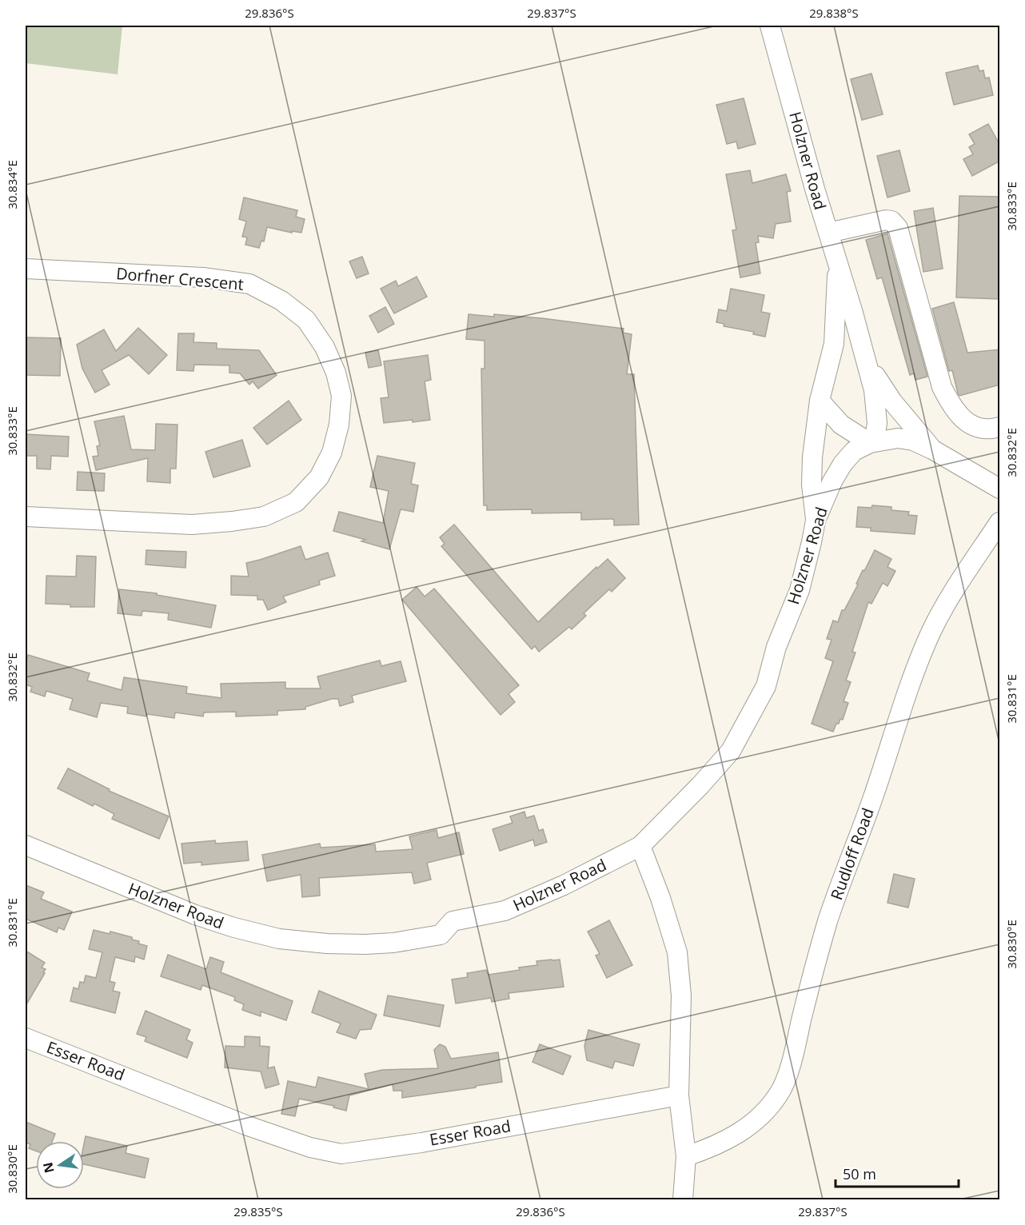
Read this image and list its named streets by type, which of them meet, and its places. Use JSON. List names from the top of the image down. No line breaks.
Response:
{"streets":{"street":["Holzner Road","Dorfner Crescent","Rudloff Road","Esser Road"]},"scale_bar":"50 m","north":"left","coordinates":["29.836°S","29.837°S","29.838°S","30.834°E","30.833°E","30.832°E","30.831°E","30.830°E","29.835°S"]}
